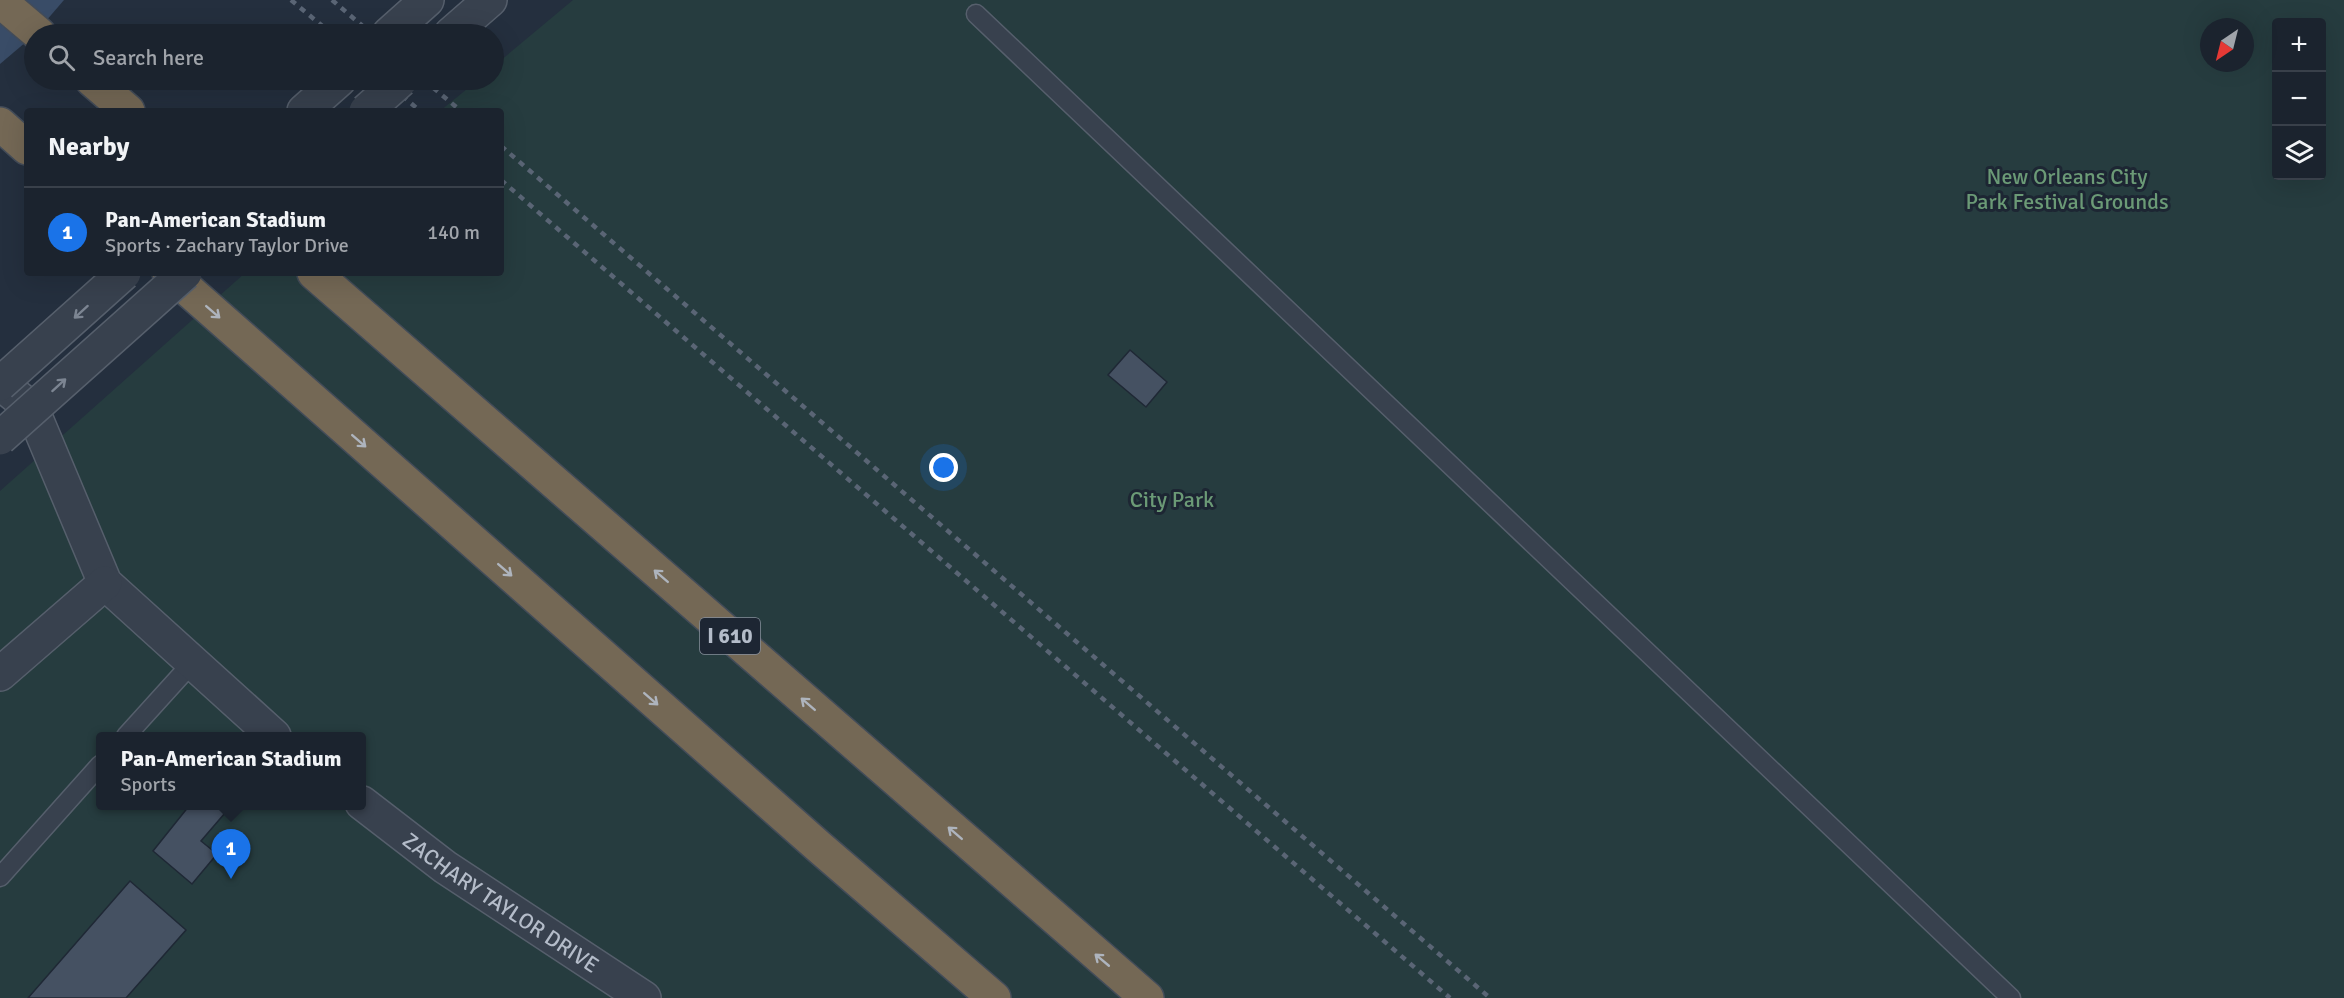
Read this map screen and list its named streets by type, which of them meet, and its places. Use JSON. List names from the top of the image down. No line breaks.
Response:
{"streets":{"highway":["I 610"],"street":["ZACHARY TAYLOR DRIVE"]},"parks":["New Orleans City Park Festival Grounds","City Park"],"north":"bottom left","page":{"map_buttons":["+","−"],"search":"Search here","heading":"Nearby","list":[{"mark":"1","name":"Pan-American Stadium","note":"Sports · Zachary Taylor Drive","value":"140 m"}],"popup":["Pan-American Stadium","Sports"],"pins":"1"}}
